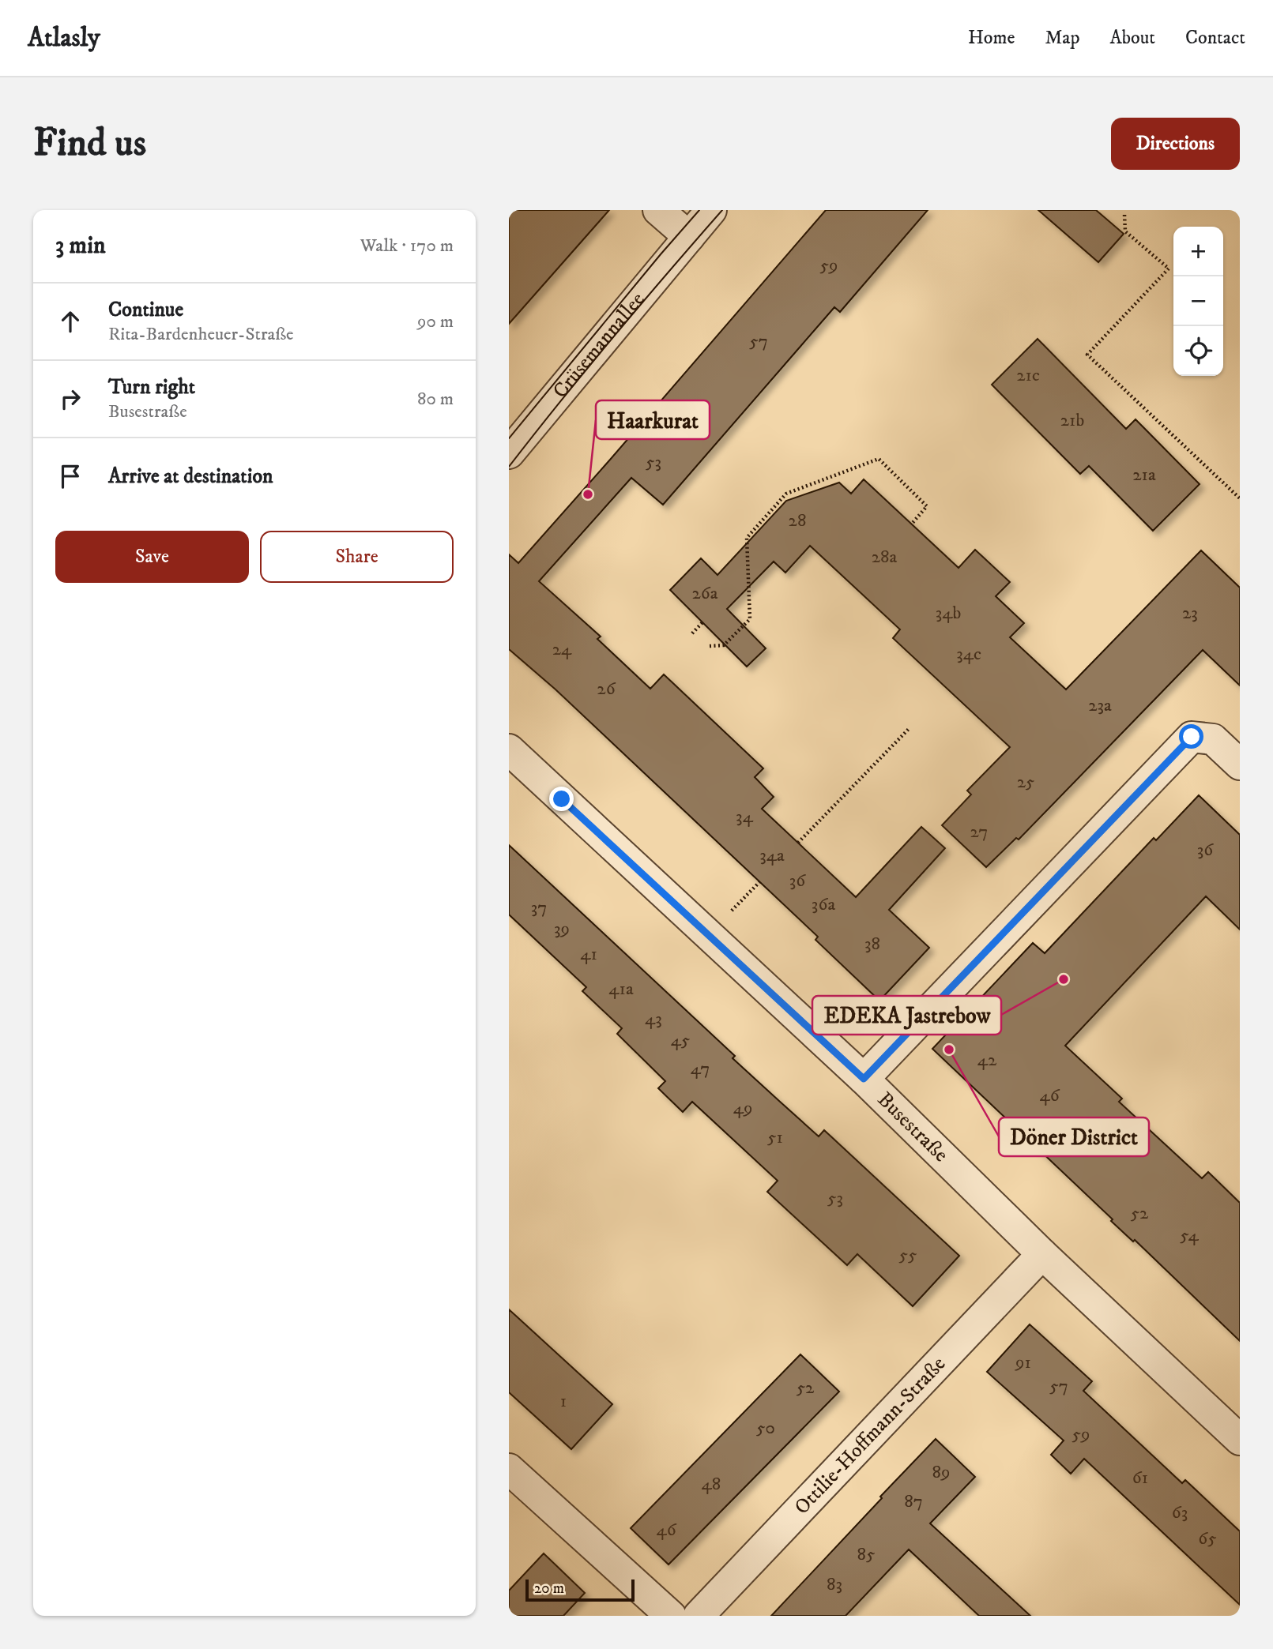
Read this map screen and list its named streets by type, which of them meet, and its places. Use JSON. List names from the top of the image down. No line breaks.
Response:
{"streets":{"street":["Crüsemannallee","Busestraße","Ottilie-Hoffmann-Straße"]},"crossings":[["Busestraße","Ottilie-Hoffmann-Straße"]],"places":["Haarkurat","EDEKA Jastrebow","Döner District"],"house_numbers":["59","57","21c","21b","53","21a","28","28a","26a","34b","23","24","34c","26","23a","25","34","27","36","34a","36","36a","37","39","38","41","41a","43","45","42","47","46","49","51","53","52","54","55","91","57","52","1","50","59","89","61","48","87","63","46","65","85","83"],"scale_bar":"20 m","page":{"header":"Atlasly","nav":["Home","Map","About","Contact"],"buttons":["Directions",["Save","Share"]],"title":"Find us","heading":["3 min","Walk · 170 m"],"map_buttons":["+","−"],"list":[["Continue","Rita-Bardenheuer-Straße","90 m"],["Turn right","Busestraße","80 m"],"Arrive at destination"],"scale":"20 m"}}
